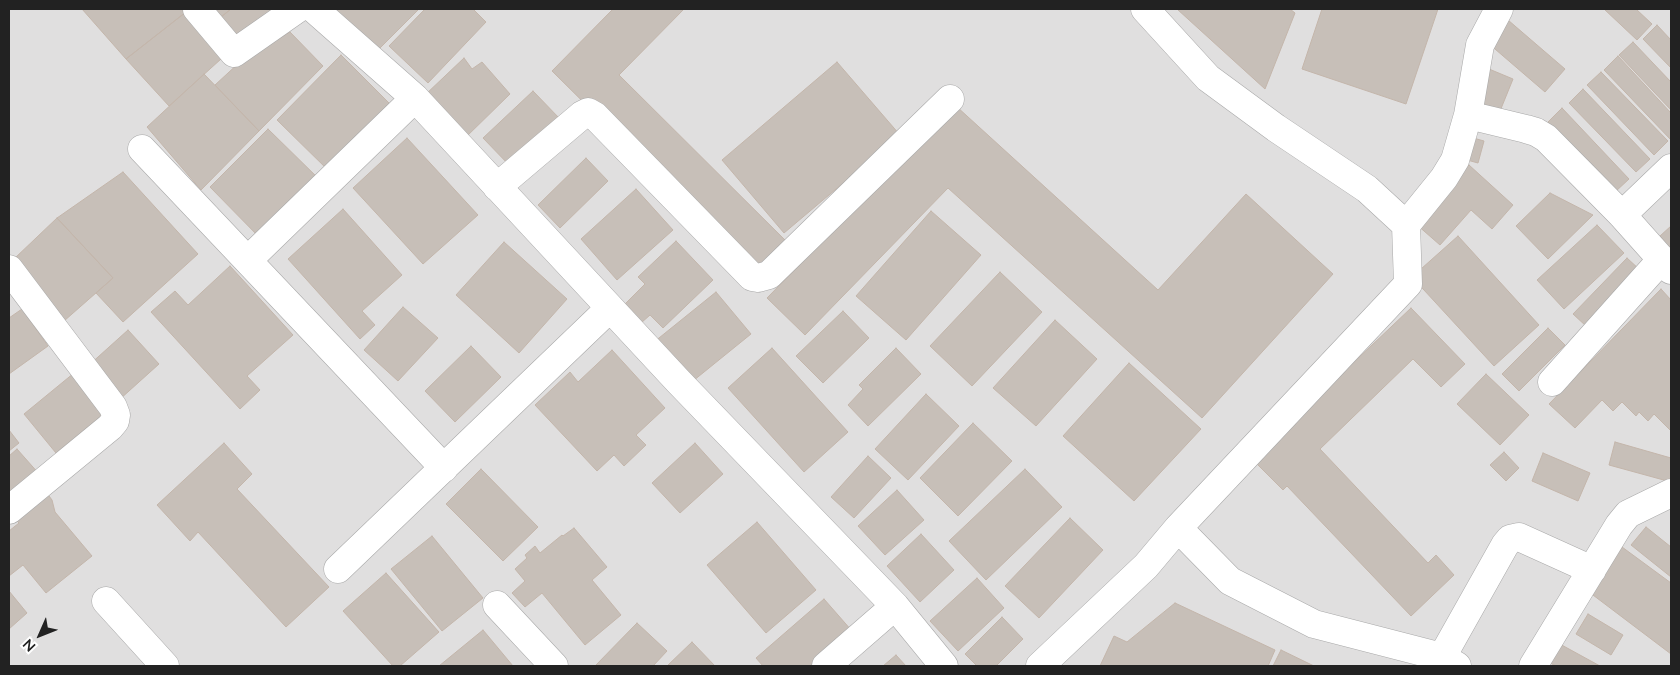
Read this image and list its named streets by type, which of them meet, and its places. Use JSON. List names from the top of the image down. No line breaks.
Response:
{"north":"bottom left"}
